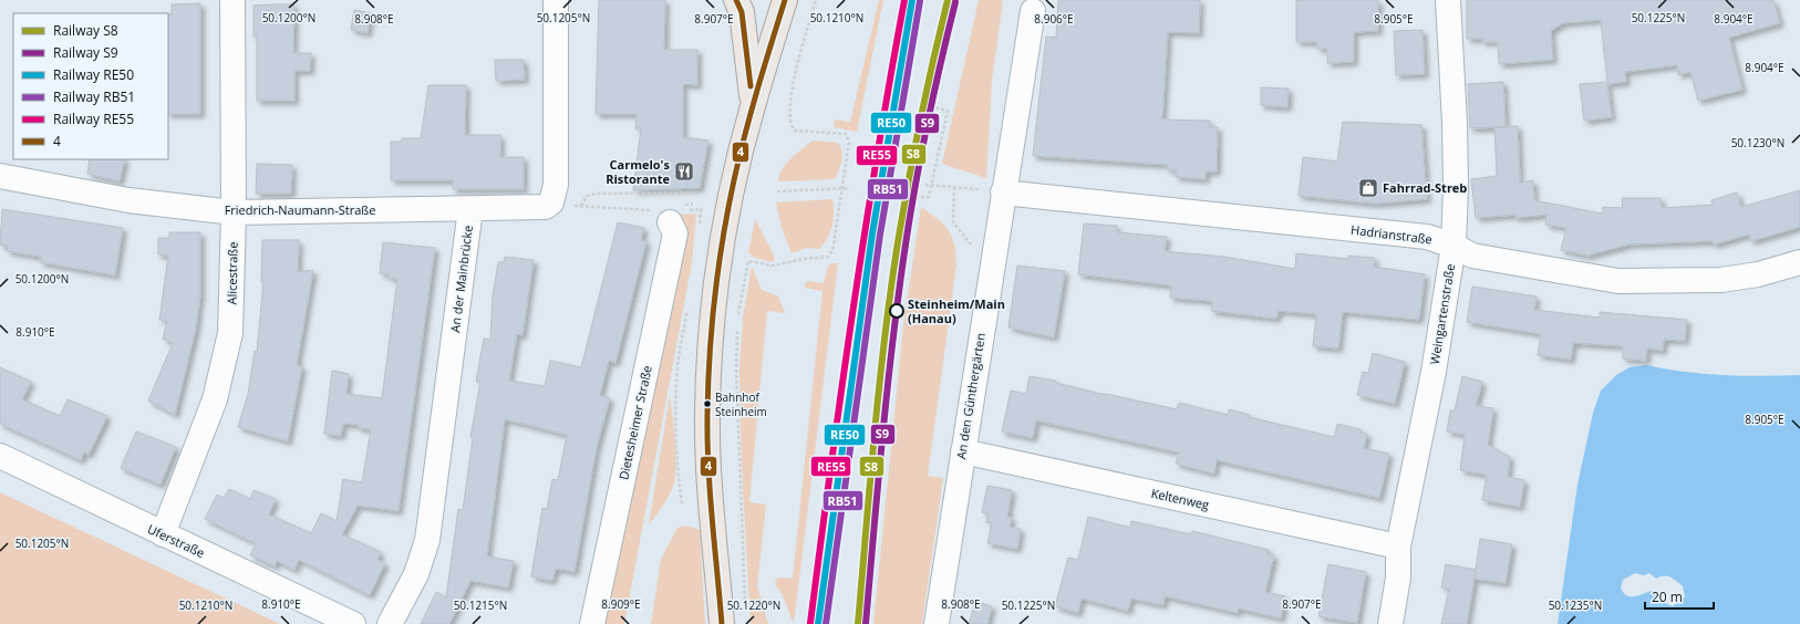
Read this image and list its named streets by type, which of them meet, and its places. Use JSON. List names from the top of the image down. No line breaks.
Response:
{"streets":{"street":["Friedrich-Naumann-Straße","Hadrianstraße","Alicestraße","An der Mainbrücke","Weingartenstraße","An den Günthergärten","Dietesheimer Straße","Keltenweg","Uferstraße"]},"crossings":[["Friedrich-Naumann-Straße","Alicestraße"],["Friedrich-Naumann-Straße","An der Mainbrücke"],["Hadrianstraße","Weingartenstraße"],["Hadrianstraße","An den Günthergärten"],["Alicestraße","Uferstraße"],["Weingartenstraße","Keltenweg"],["An den Günthergärten","Keltenweg"]],"places":{"restaurant":["Carmelo's Ristorante"],"shop":["Fahrrad-Streb"],"other":["Steinheim/Main (Hanau)","Bahnhof Steinheim"]},"lines":["rail line S8","rail line RE50","rail line RE55","transit line 4","rail line RB51","rail line S9"],"legend":["Railway S8","Railway S9","Railway RE50","Railway RB51","Railway RE55","4"],"scale_bar":"20 m","coordinates":["50.1200°N","50.1205°N","50.1210°N","50.1225°N","8.904°E","8.908°E","8.907°E","8.906°E","8.905°E","50.1230°N","8.910°E","8.909°E","50.1215°N","50.1220°N","50.1235°N"]}
